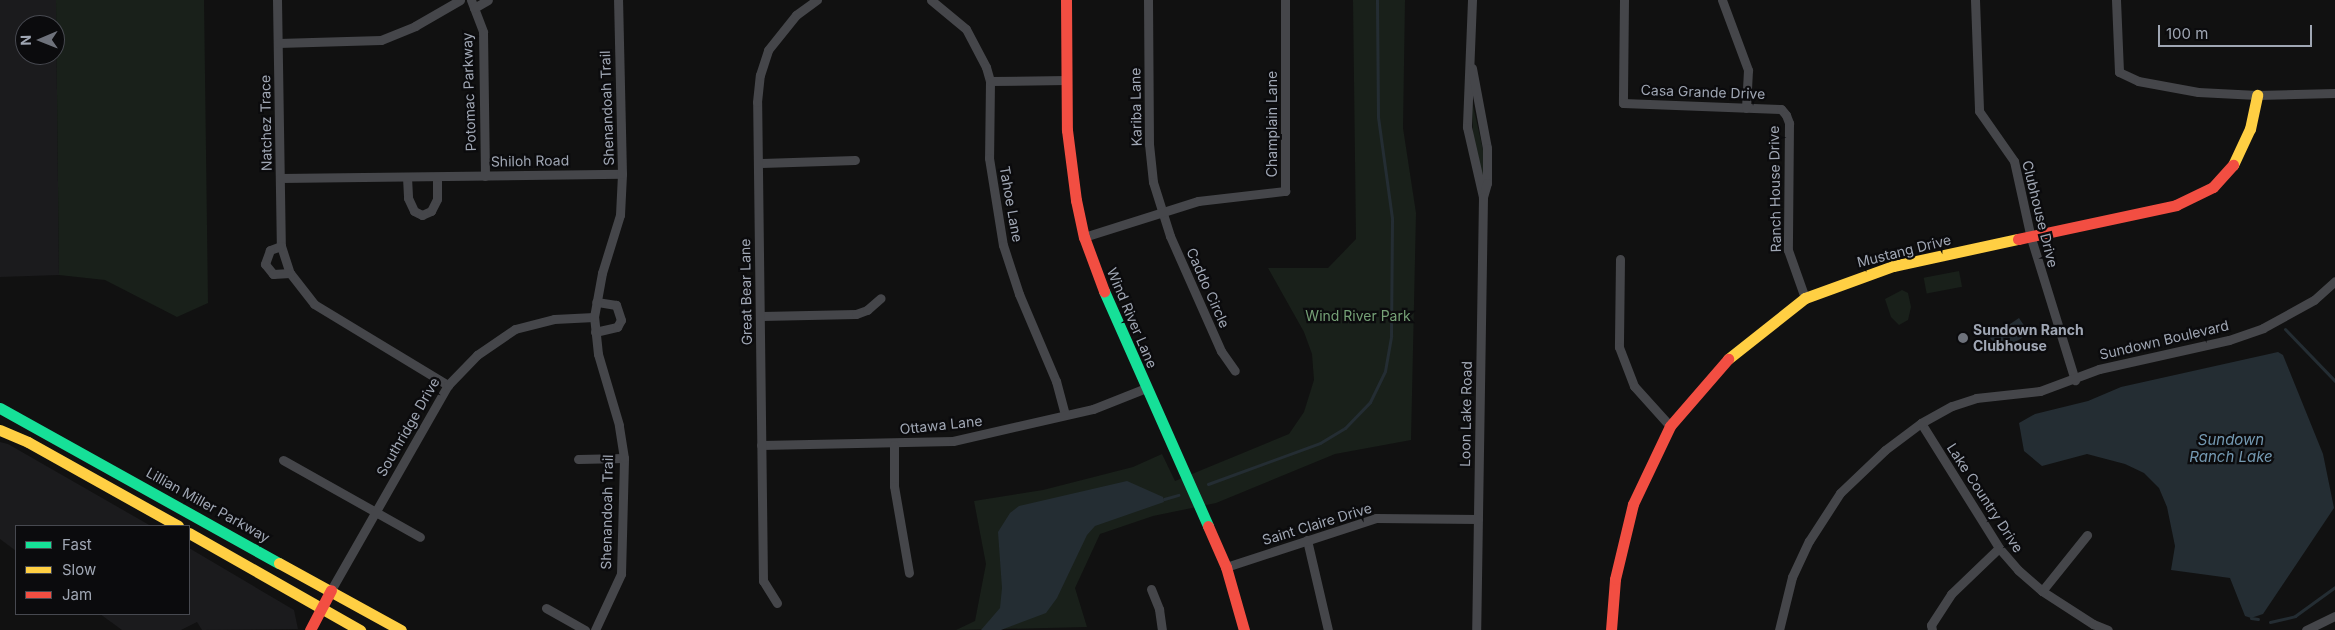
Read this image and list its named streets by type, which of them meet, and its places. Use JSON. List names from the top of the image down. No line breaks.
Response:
{"streets":{"street":["Potomac Parkway","Casa Grande Drive","Kariba Lane","Shenandoah Trail","Natchez Trace","Champlain Lane","Shiloh Road","Ranch House Drive","Tahoe Lane","Clubhouse Drive","Mustang Drive","Caddo Circle","Great Bear Lane","Wind River Lane","Sundown Boulevard","Loon Lake Road","Ottawa Lane","Southridge Drive","Lake Country Drive","Lillian Miller Parkway","Saint Claire Drive"]},"crossings":[["Potomac Parkway","Shiloh Road"],["Casa Grande Drive","Ranch House Drive"],["Kariba Lane","Champlain Lane"],["Kariba Lane","Caddo Circle"],["Shenandoah Trail","Shiloh Road"],["Shenandoah Trail","Southridge Drive"],["Natchez Trace","Shiloh Road"],["Natchez Trace","Southridge Drive"],["Champlain Lane","Caddo Circle"],["Champlain Lane","Wind River Lane"],["Ranch House Drive","Mustang Drive"],["Tahoe Lane","Ottawa Lane"],["Clubhouse Drive","Mustang Drive"],["Clubhouse Drive","Sundown Boulevard"],["Great Bear Lane","Ottawa Lane"],["Wind River Lane","Ottawa Lane"],["Wind River Lane","Saint Claire Drive"],["Sundown Boulevard","Lake Country Drive"],["Loon Lake Road","Saint Claire Drive"],["Southridge Drive","Lillian Miller Parkway"]],"water":["Sundown Ranch Lake"],"parks":["Wind River Park"],"places":["Sundown Ranch Clubhouse"],"legend":["Fast","Slow","Jam"],"scale_bar":"100 m","north":"left"}
